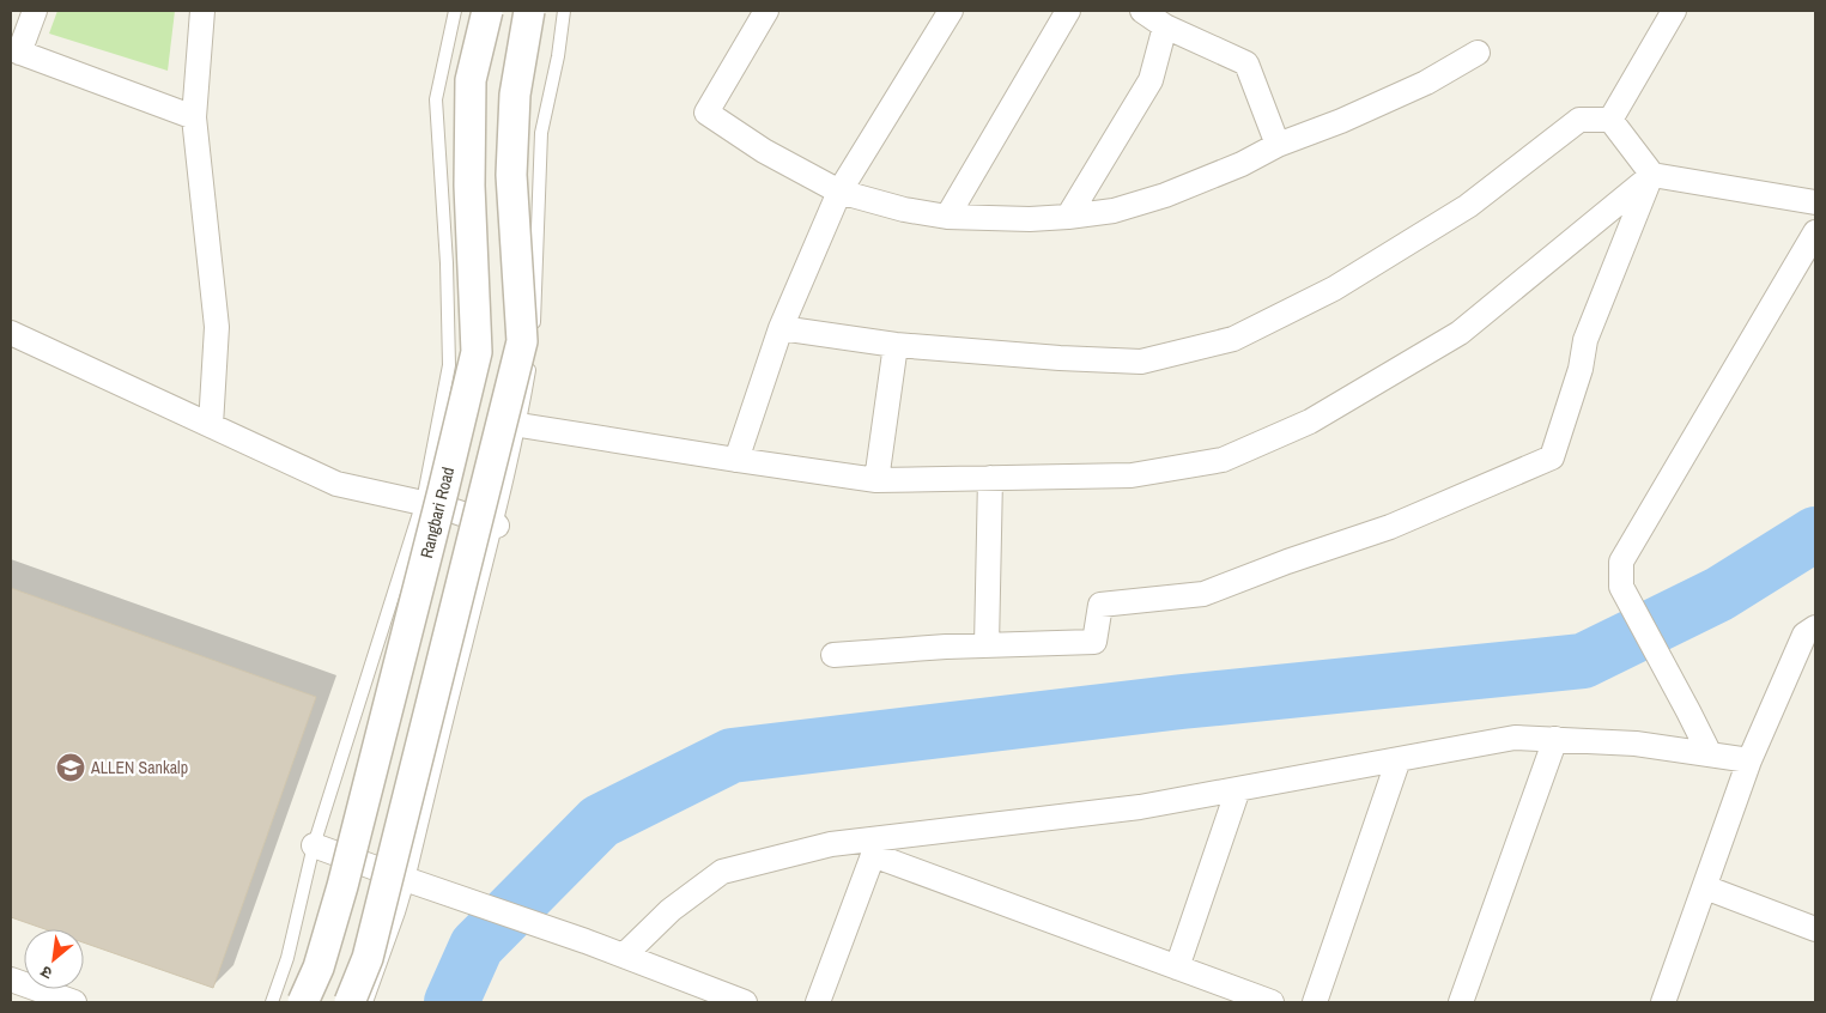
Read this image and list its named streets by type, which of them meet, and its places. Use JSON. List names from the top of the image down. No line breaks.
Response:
{"streets":{"street":["Rangbari Road"]},"places":{"school or university":["ALLEN Sankalp"]},"north":"bottom left"}
